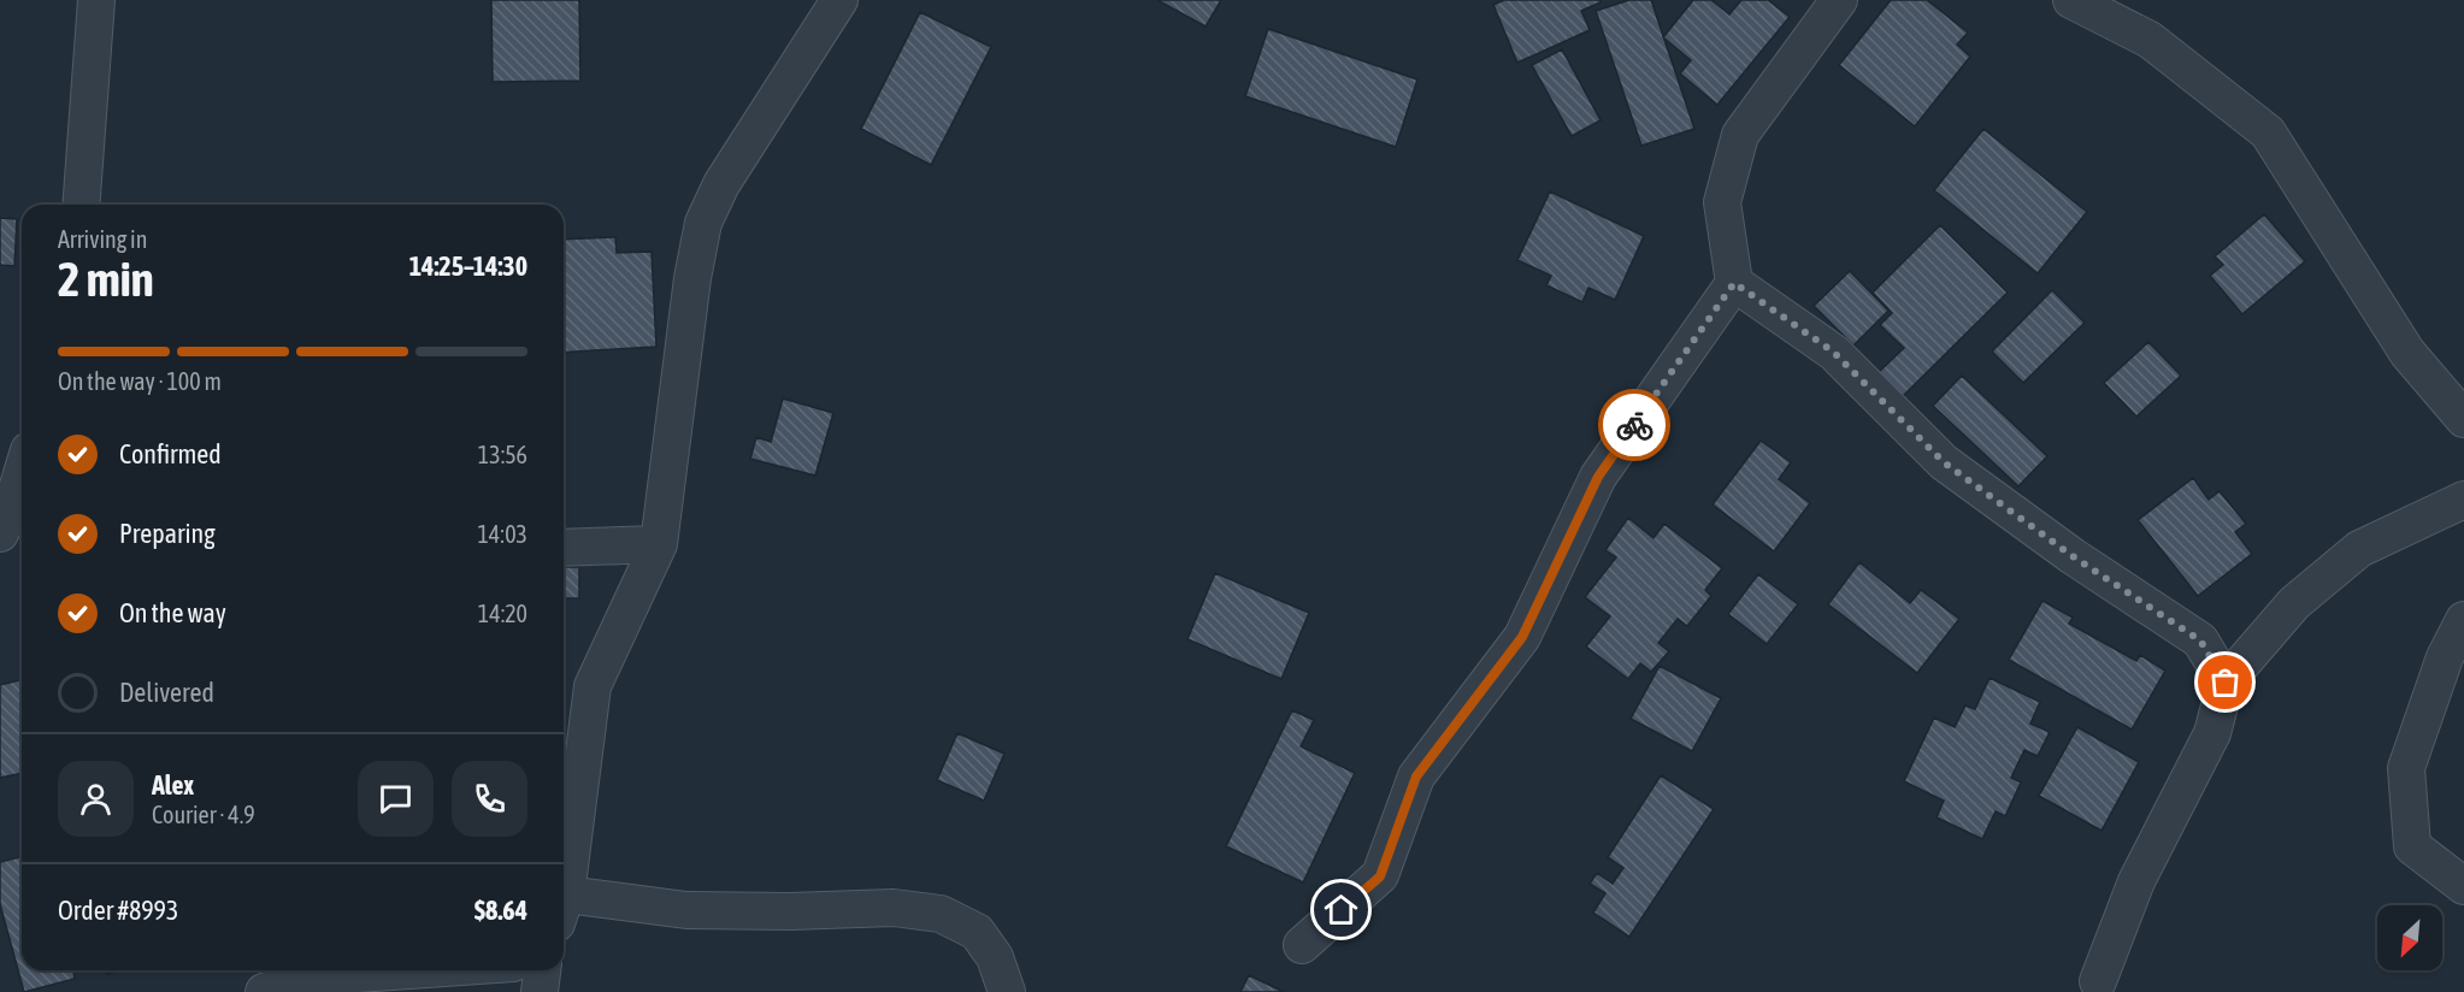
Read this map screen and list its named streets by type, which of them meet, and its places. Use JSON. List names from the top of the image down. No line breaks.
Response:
{"north":"bottom left","page":{"heading":["2 min","Arriving in","14:25–14:30"],"panel":["Alex","Courier · 4.9","Order #8993","$8.64"],"bar":"On the way · 100 m","list":[["Confirmed","13:56"],["Preparing","14:03"],["On the way","14:20"],"Delivered"]}}
